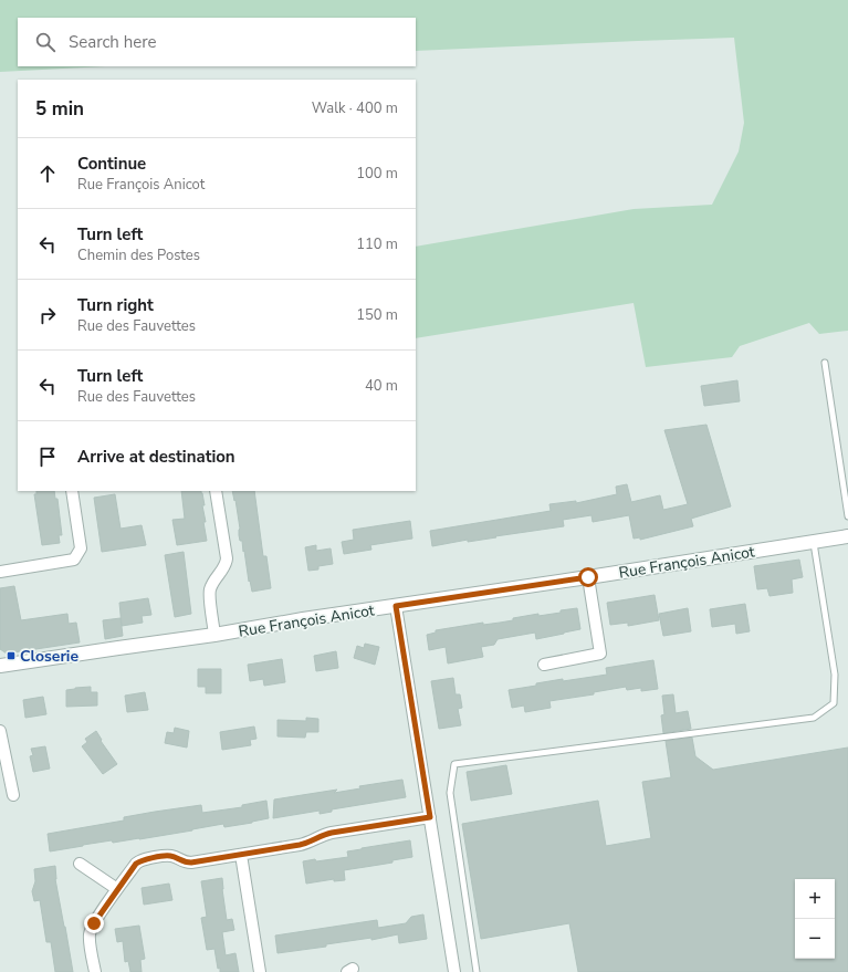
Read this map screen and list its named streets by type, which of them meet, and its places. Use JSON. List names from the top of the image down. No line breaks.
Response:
{"streets":{"street":["Rue François Anicot"]},"places":{"transit":["Closerie"]},"page":{"search":"Search here","heading":["5 min","Walk · 400 m"],"list":[["Continue","Rue François Anicot","100 m"],["Turn left","Chemin des Postes","110 m"],["Turn right","Rue des Fauvettes","150 m"],["Turn left","Rue des Fauvettes","40 m"],"Arrive at destination"],"map_buttons":["+","−"]}}
